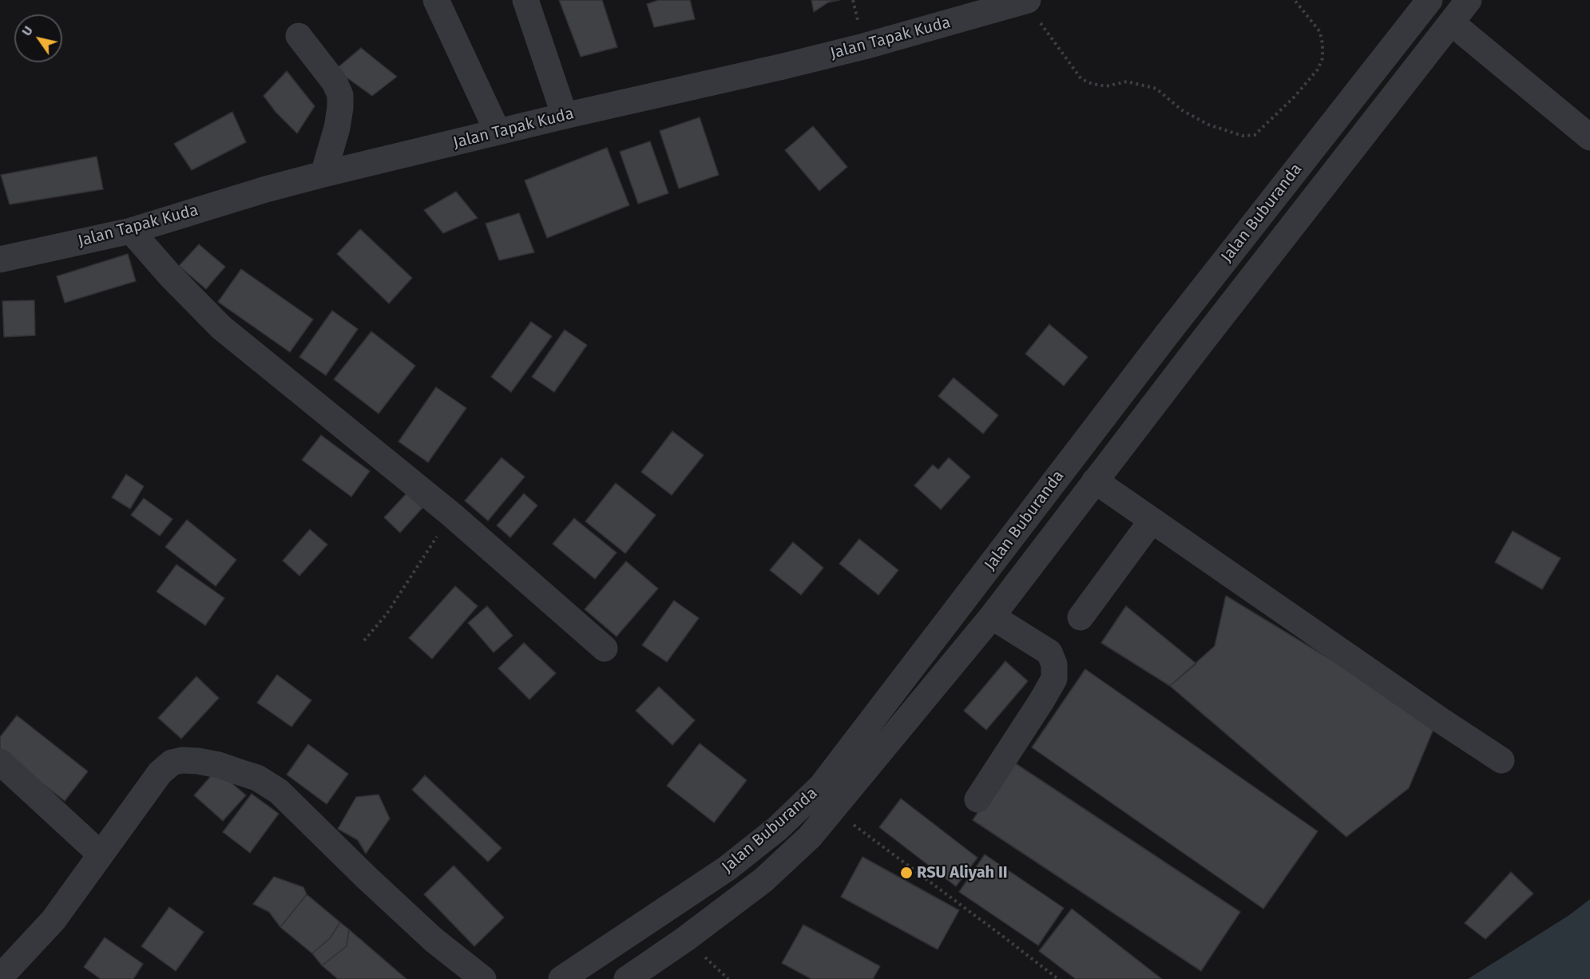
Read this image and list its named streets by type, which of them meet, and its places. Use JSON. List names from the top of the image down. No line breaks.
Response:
{"streets":{"street":["Jalan Tapak Kuda","Jalan Buburanda"]},"places":["RSU Aliyah II"],"north":"top left"}
